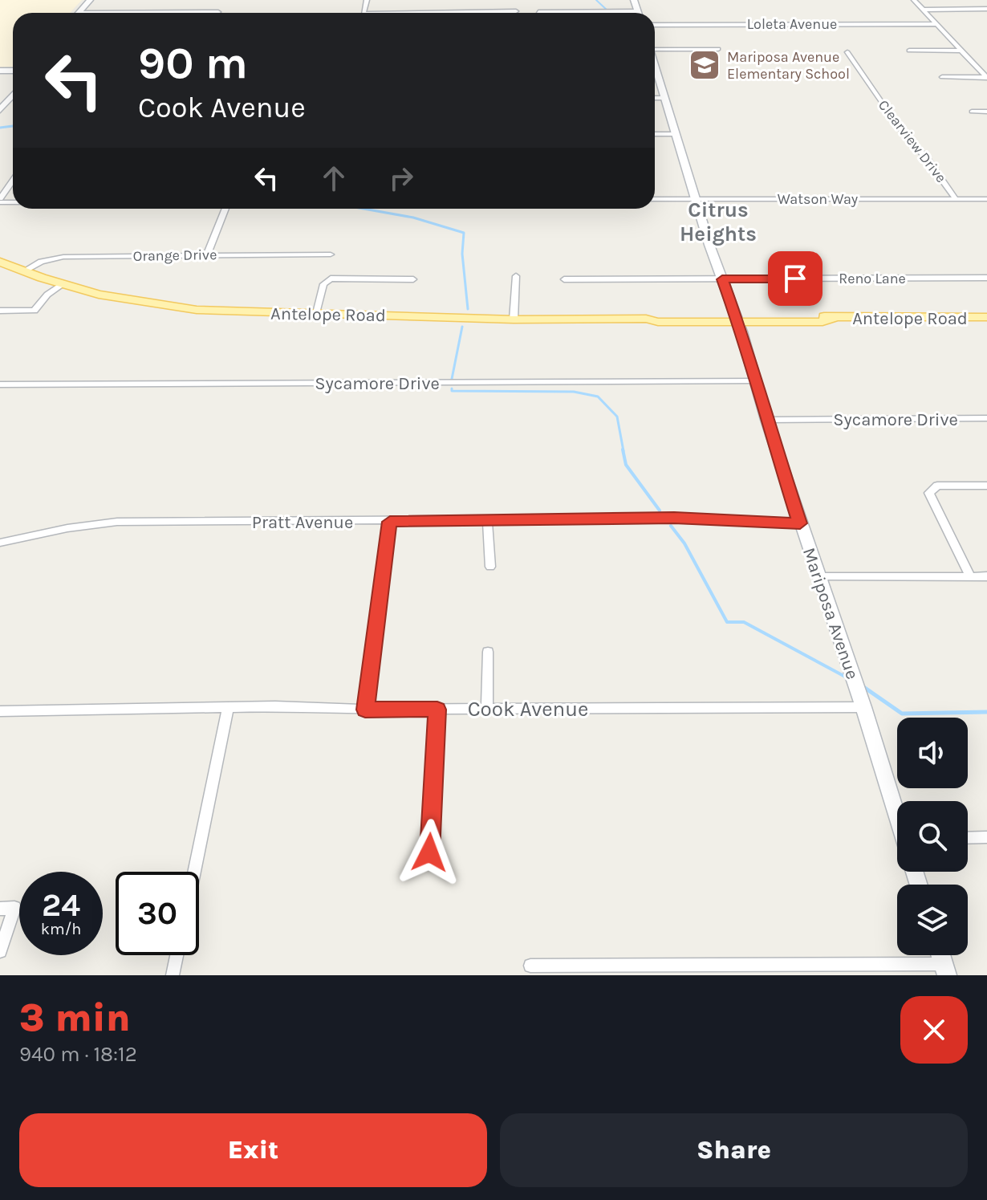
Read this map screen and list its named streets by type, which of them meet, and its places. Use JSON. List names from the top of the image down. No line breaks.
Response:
{"streets":{"main road":["Antelope Road"],"street":["Loleta Avenue","Clearview Drive","Watson Way","Orange Drive","Reno Lane","Sycamore Drive","Pratt Avenue","Mariposa Avenue","Cook Avenue"]},"crossings":[["Clearview Drive","Watson Way"],["Watson Way","Mariposa Avenue"],["Orange Drive","Antelope Road"],["Reno Lane","Mariposa Avenue"],["Antelope Road","Mariposa Avenue"],["Sycamore Drive","Mariposa Avenue"],["Pratt Avenue","Mariposa Avenue"],["Mariposa Avenue","Cook Avenue"]],"districts":["Citrus Heights"],"places":{"school or university":["Mariposa Avenue Elementary School"]},"page":{"turn":["90 m","Cook Avenue"],"speed":"24 km/h","limit":"30","heading":["3 min","940 m · 18:12"],"buttons":["Exit","Share"]}}
